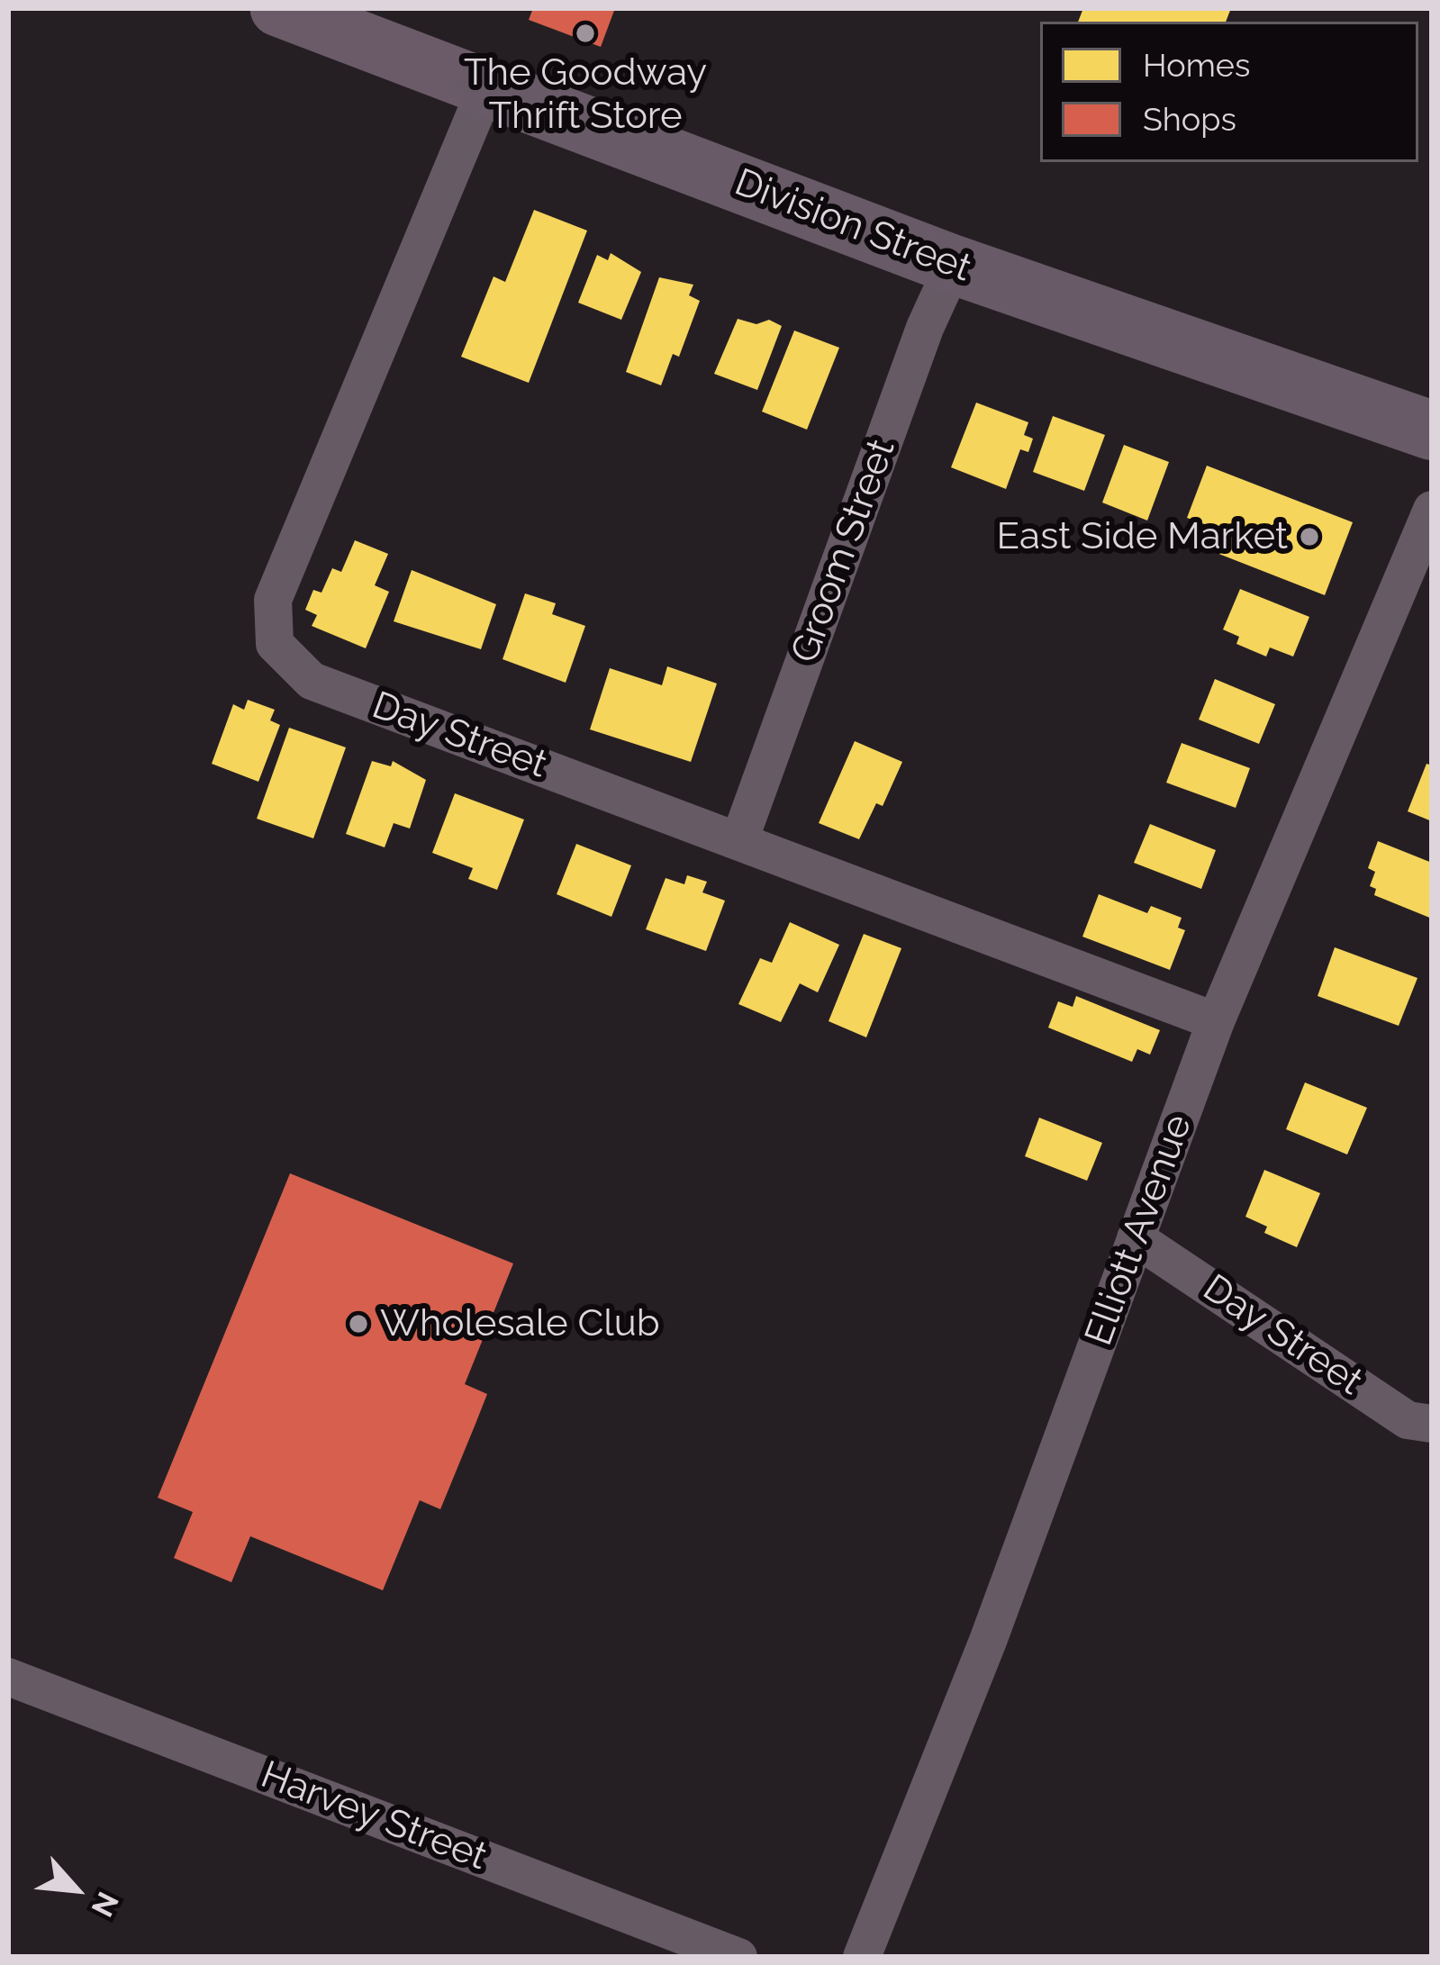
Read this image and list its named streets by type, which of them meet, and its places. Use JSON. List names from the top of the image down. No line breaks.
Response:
{"streets":{"main road":["Division Street"],"street":["Groom Street","Day Street","Elliott Avenue","Harvey Street"]},"crossings":[["Division Street","Groom Street"],["Division Street","Day Street"],["Groom Street","Day Street"],["Day Street","Elliott Avenue"]],"places":["The Goodway Thrift Store","East Side Market","Wholesale Club"],"legend":["Homes","Shops"],"north":"bottom right"}
